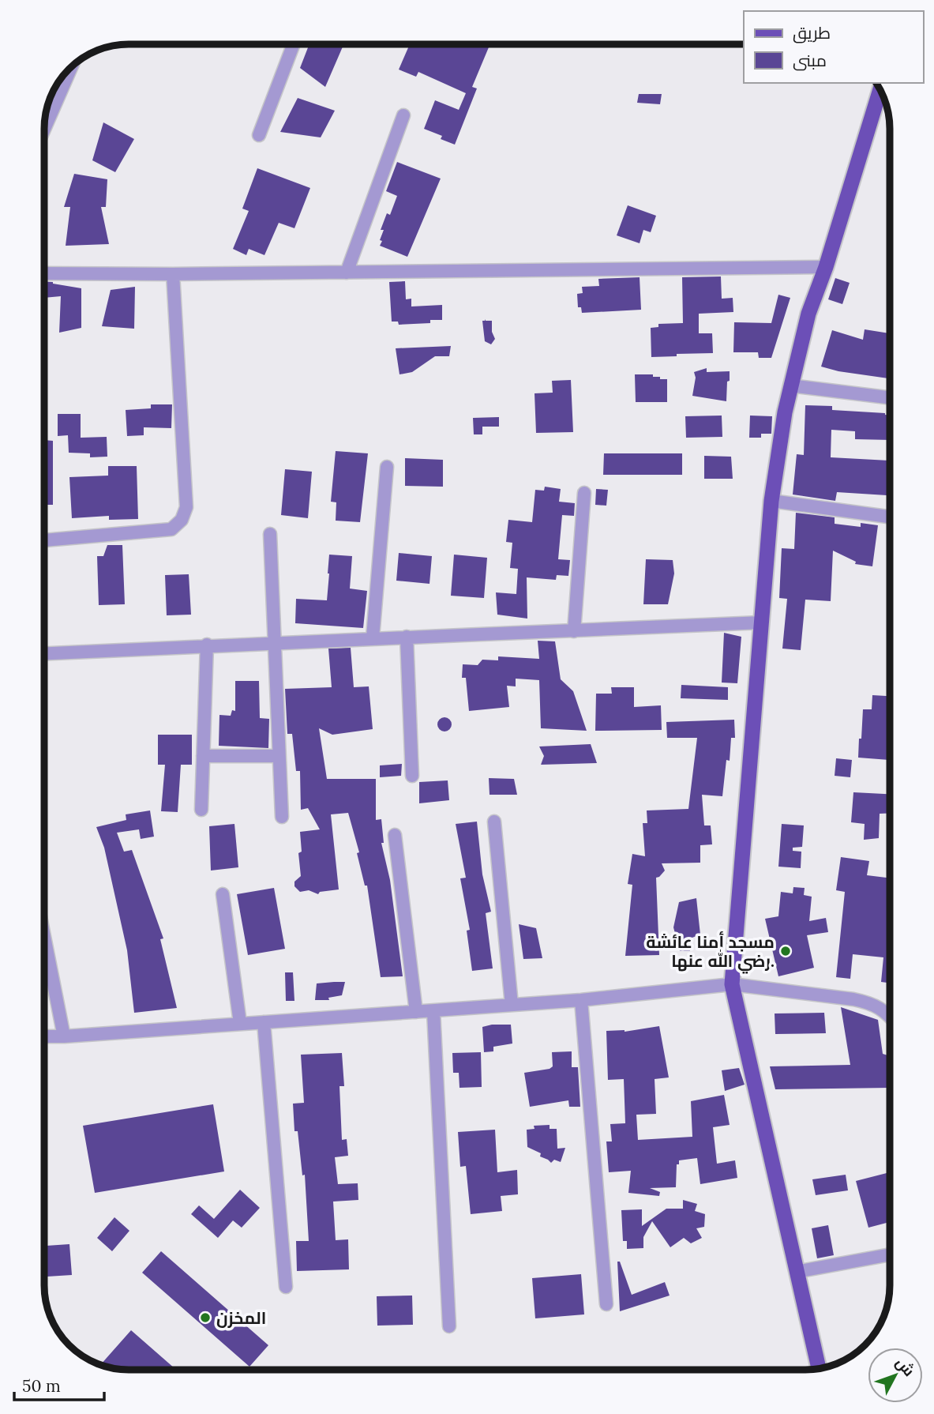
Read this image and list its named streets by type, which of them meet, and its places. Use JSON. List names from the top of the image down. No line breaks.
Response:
{"places":["مسجد أمنا عائشة رضي الله عنها.","المخزن"],"legend":["طريق","مبنى"],"scale_bar":"50 m","north":"top right"}
